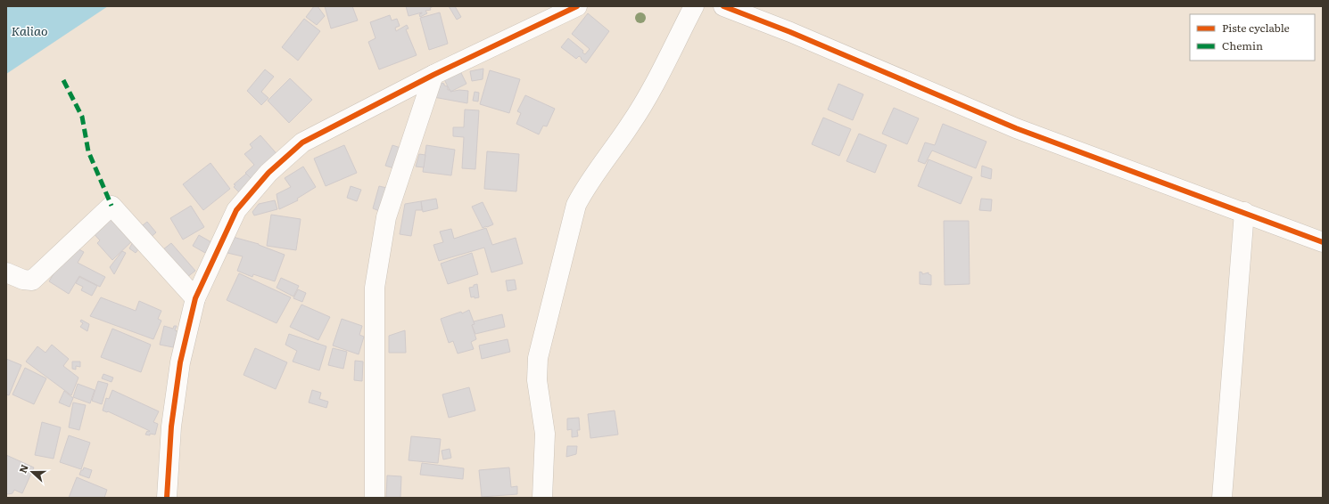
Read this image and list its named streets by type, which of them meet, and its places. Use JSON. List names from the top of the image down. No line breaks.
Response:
{"water":["Kaliao"],"legend":["Piste cyclable","Chemin"],"north":"left"}
